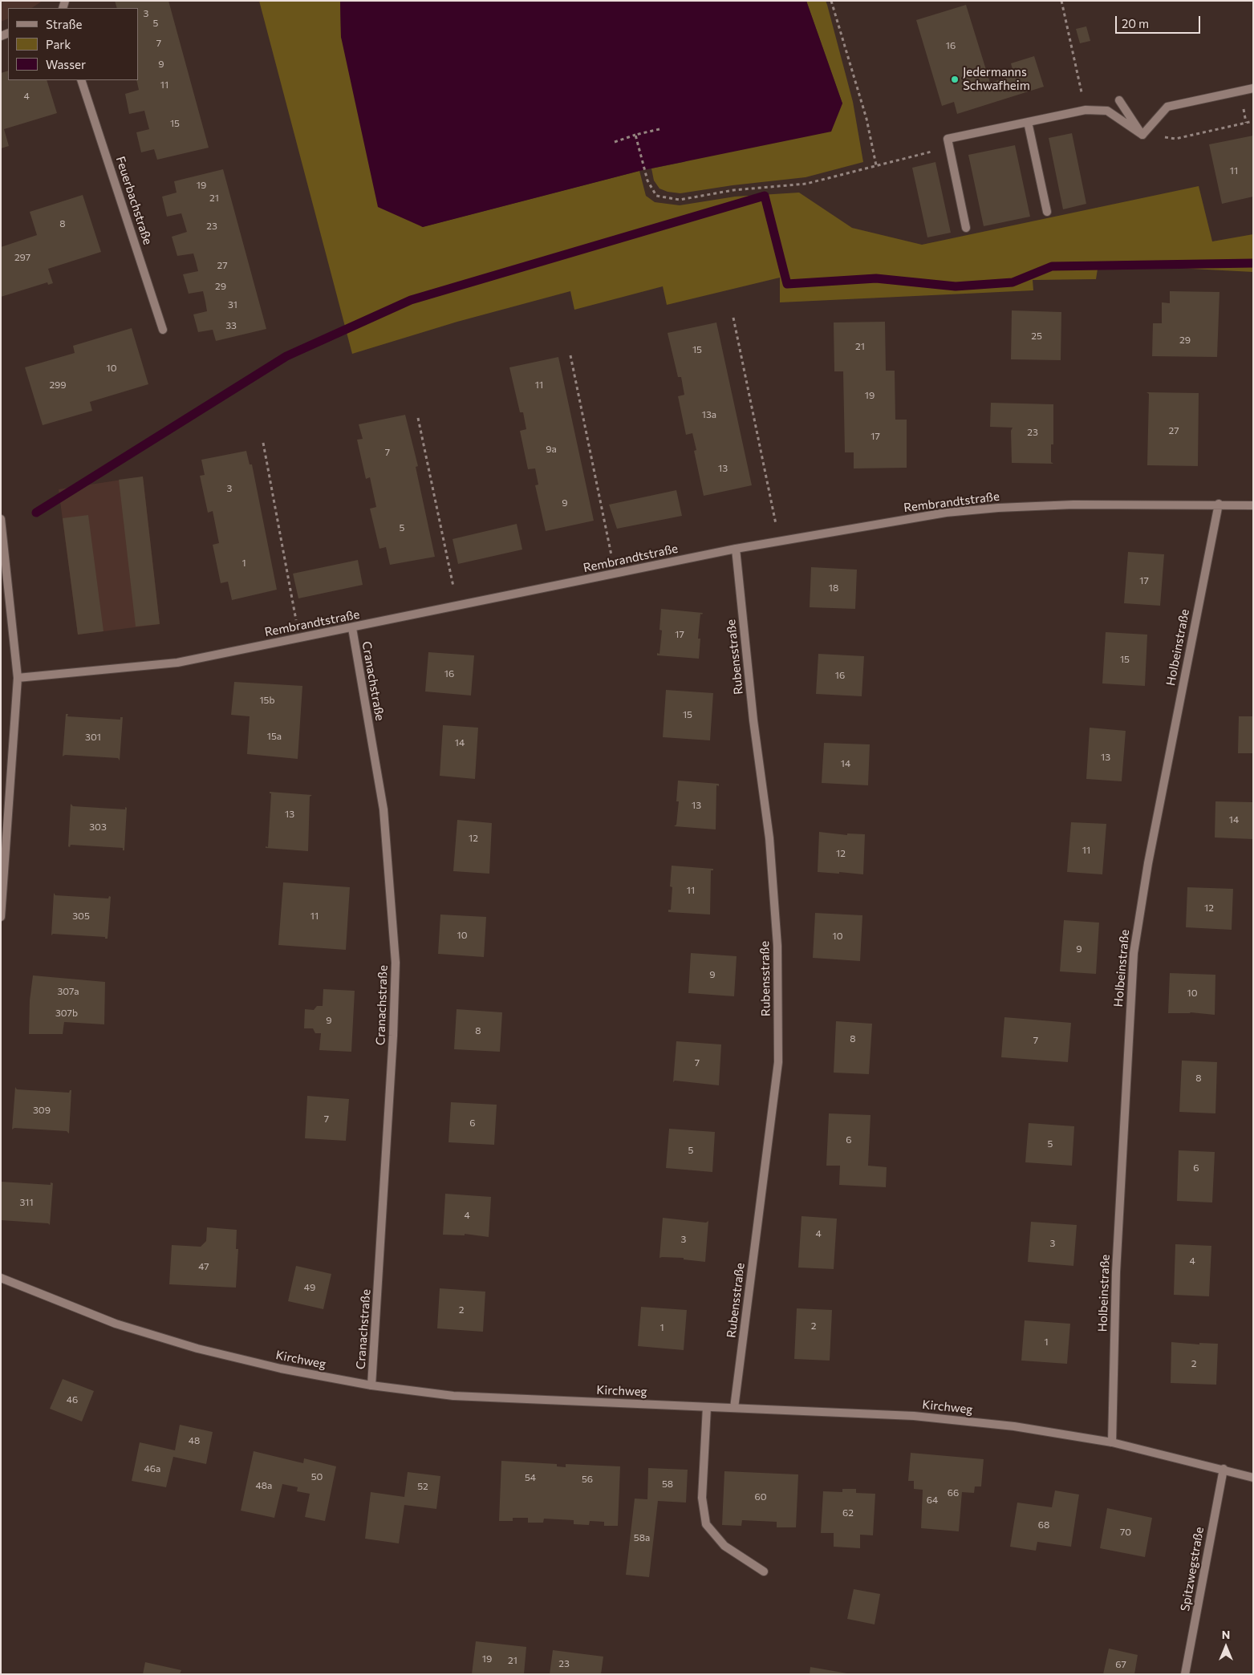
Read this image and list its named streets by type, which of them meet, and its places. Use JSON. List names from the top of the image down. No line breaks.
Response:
{"streets":{"street":["Feuerbachstraße","Rembrandtstraße","Holbeinstraße","Rubensstraße","Cranachstraße","Kirchweg","Spitzwegstraße"]},"crossings":[["Rembrandtstraße","Holbeinstraße"],["Rembrandtstraße","Rubensstraße"],["Rembrandtstraße","Cranachstraße"],["Holbeinstraße","Kirchweg"],["Rubensstraße","Kirchweg"],["Cranachstraße","Kirchweg"],["Kirchweg","Spitzwegstraße"]],"places":["Jedermanns Schwafheim"],"house_numbers":["3","5","7","16","9","11","4","15","11","19","21","8","23","297","27","29","31","33","25","29","21","15","10","299","11","19","13a","27","23","17","9a","7","13","3","9","5","1","17","18","17","15","16","16","15b","15","15a","301","14","13","14","13","13","14","303","12","11","12","11","12","305","11","10","10","9","9","307a","10","307b","9","8","8","7","7","8","309","7","6","6","5","5","6","311","4","4","3","3","4","47","49","2","2","1","1","2","46","48","46a","50","54","56","58","48a","52","66","60","64","62","68","70","58a","19","21","23","67"],"legend":["Straße","Park","Wasser"],"scale_bar":"20 m","north":"top"}
